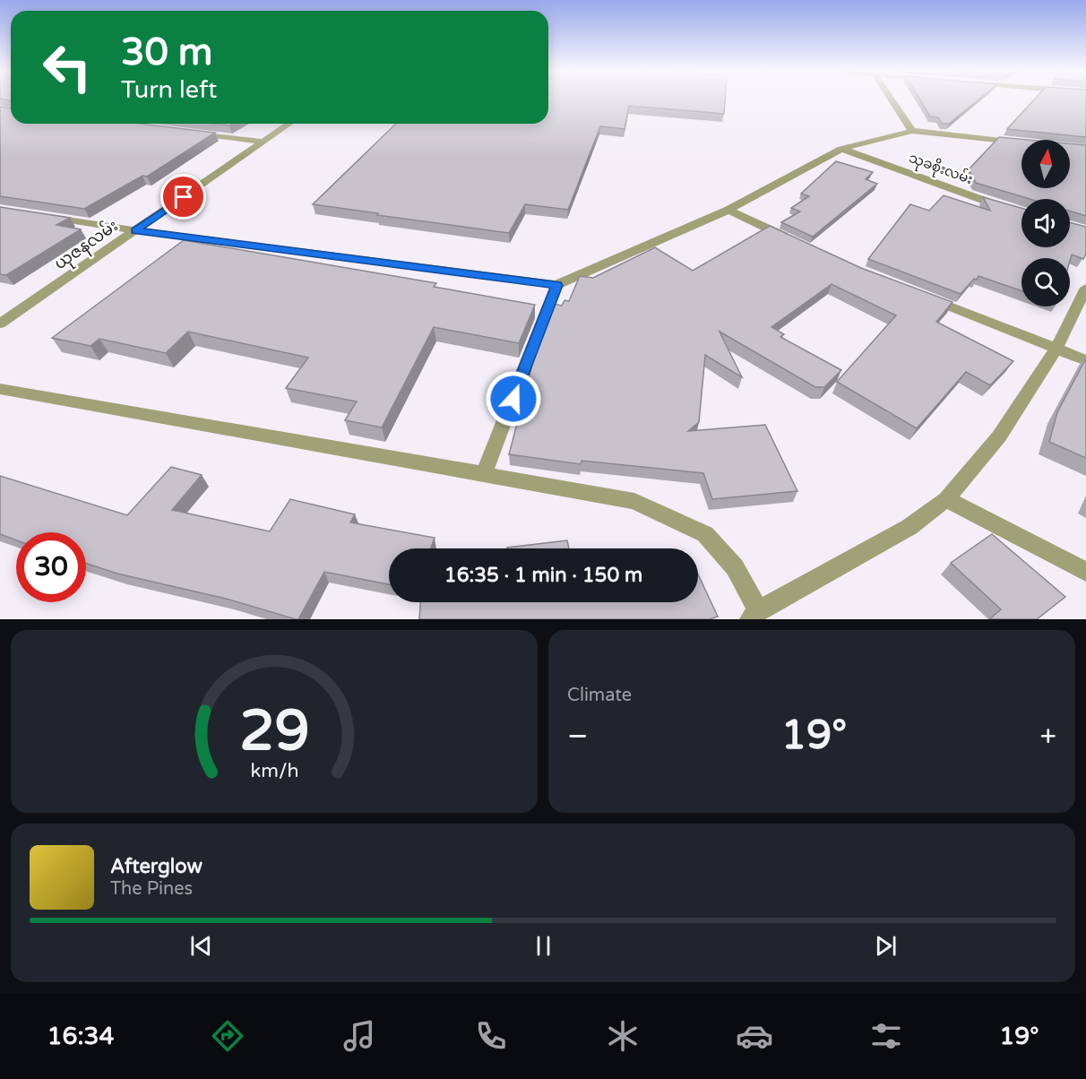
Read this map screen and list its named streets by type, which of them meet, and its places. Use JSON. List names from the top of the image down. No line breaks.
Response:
{"streets":{"street":["သုခစိုးလမ်း","ယုဇနလမ်း"]},"north":"top","page":{"turn":["30 m","Turn left"],"limit":"30","trip":"16:35 · 1 min · 150 m","tile":"Climate","heat":["−","19°","+"],"song":["Afterglow","The Pines"],"tabs":["16:34","19°"],"gauge":["29","km/h"]}}
